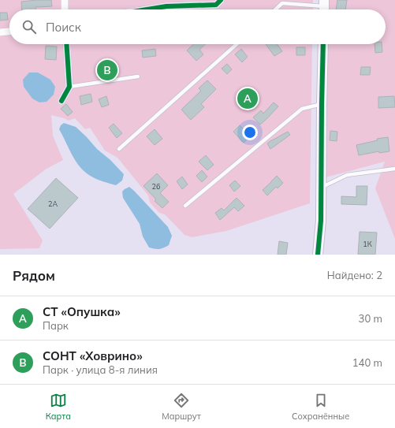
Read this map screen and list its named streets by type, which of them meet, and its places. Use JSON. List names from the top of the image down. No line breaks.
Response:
{"house_numbers":["26","2А","1К"],"page":{"search":"Поиск","pins":["B","A"],"heading":["Рядом","Найдено: 2"],"list":[{"mark":"A","name":"СТ «Опушка»","note":"Парк","value":"30 m"},{"mark":"B","name":"СОНТ «Ховрино»","note":"Парк · улица 8-я линия","value":"140 m"}],"nav":["Карта","Маршрут","Сохранённые"]}}
